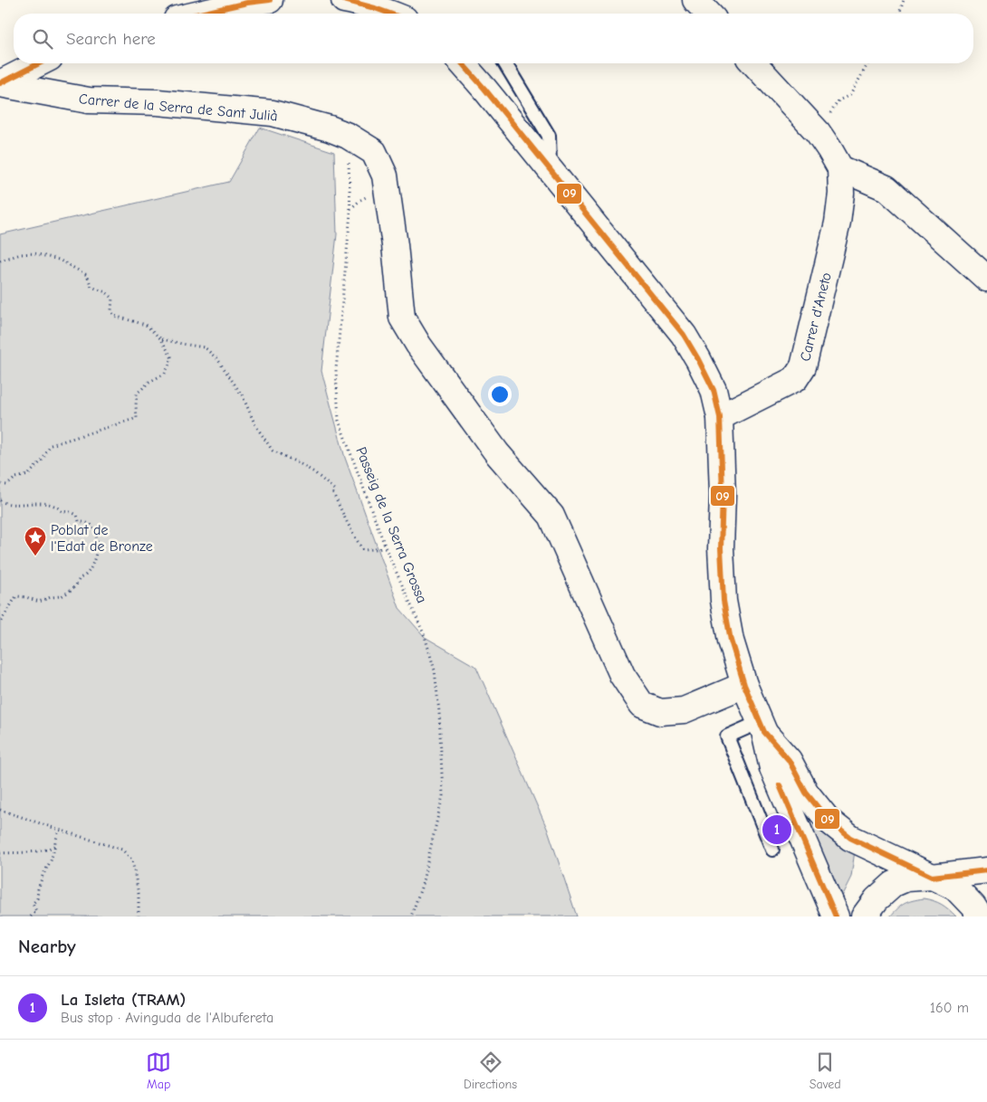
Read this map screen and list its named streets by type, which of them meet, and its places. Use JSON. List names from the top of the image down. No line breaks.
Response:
{"streets":{"street":["Carrer de la Serra de Sant Julià","Carrer d'Aneto"],"path":["Passeig de la Serra Grossa"]},"crossings":[["Carrer de la Serra de Sant Julià","Passeig de la Serra Grossa"]],"places":{"place":["Poblat de l'Edat de Bronze"]},"lines":["transit line 09"],"page":{"search":"Search here","pins":"1","heading":"Nearby","list":[{"mark":"1","name":"La Isleta (TRAM)","note":"Bus stop · Avinguda de l'Albufereta","value":"160 m"}],"nav":["Map","Directions","Saved"]}}
